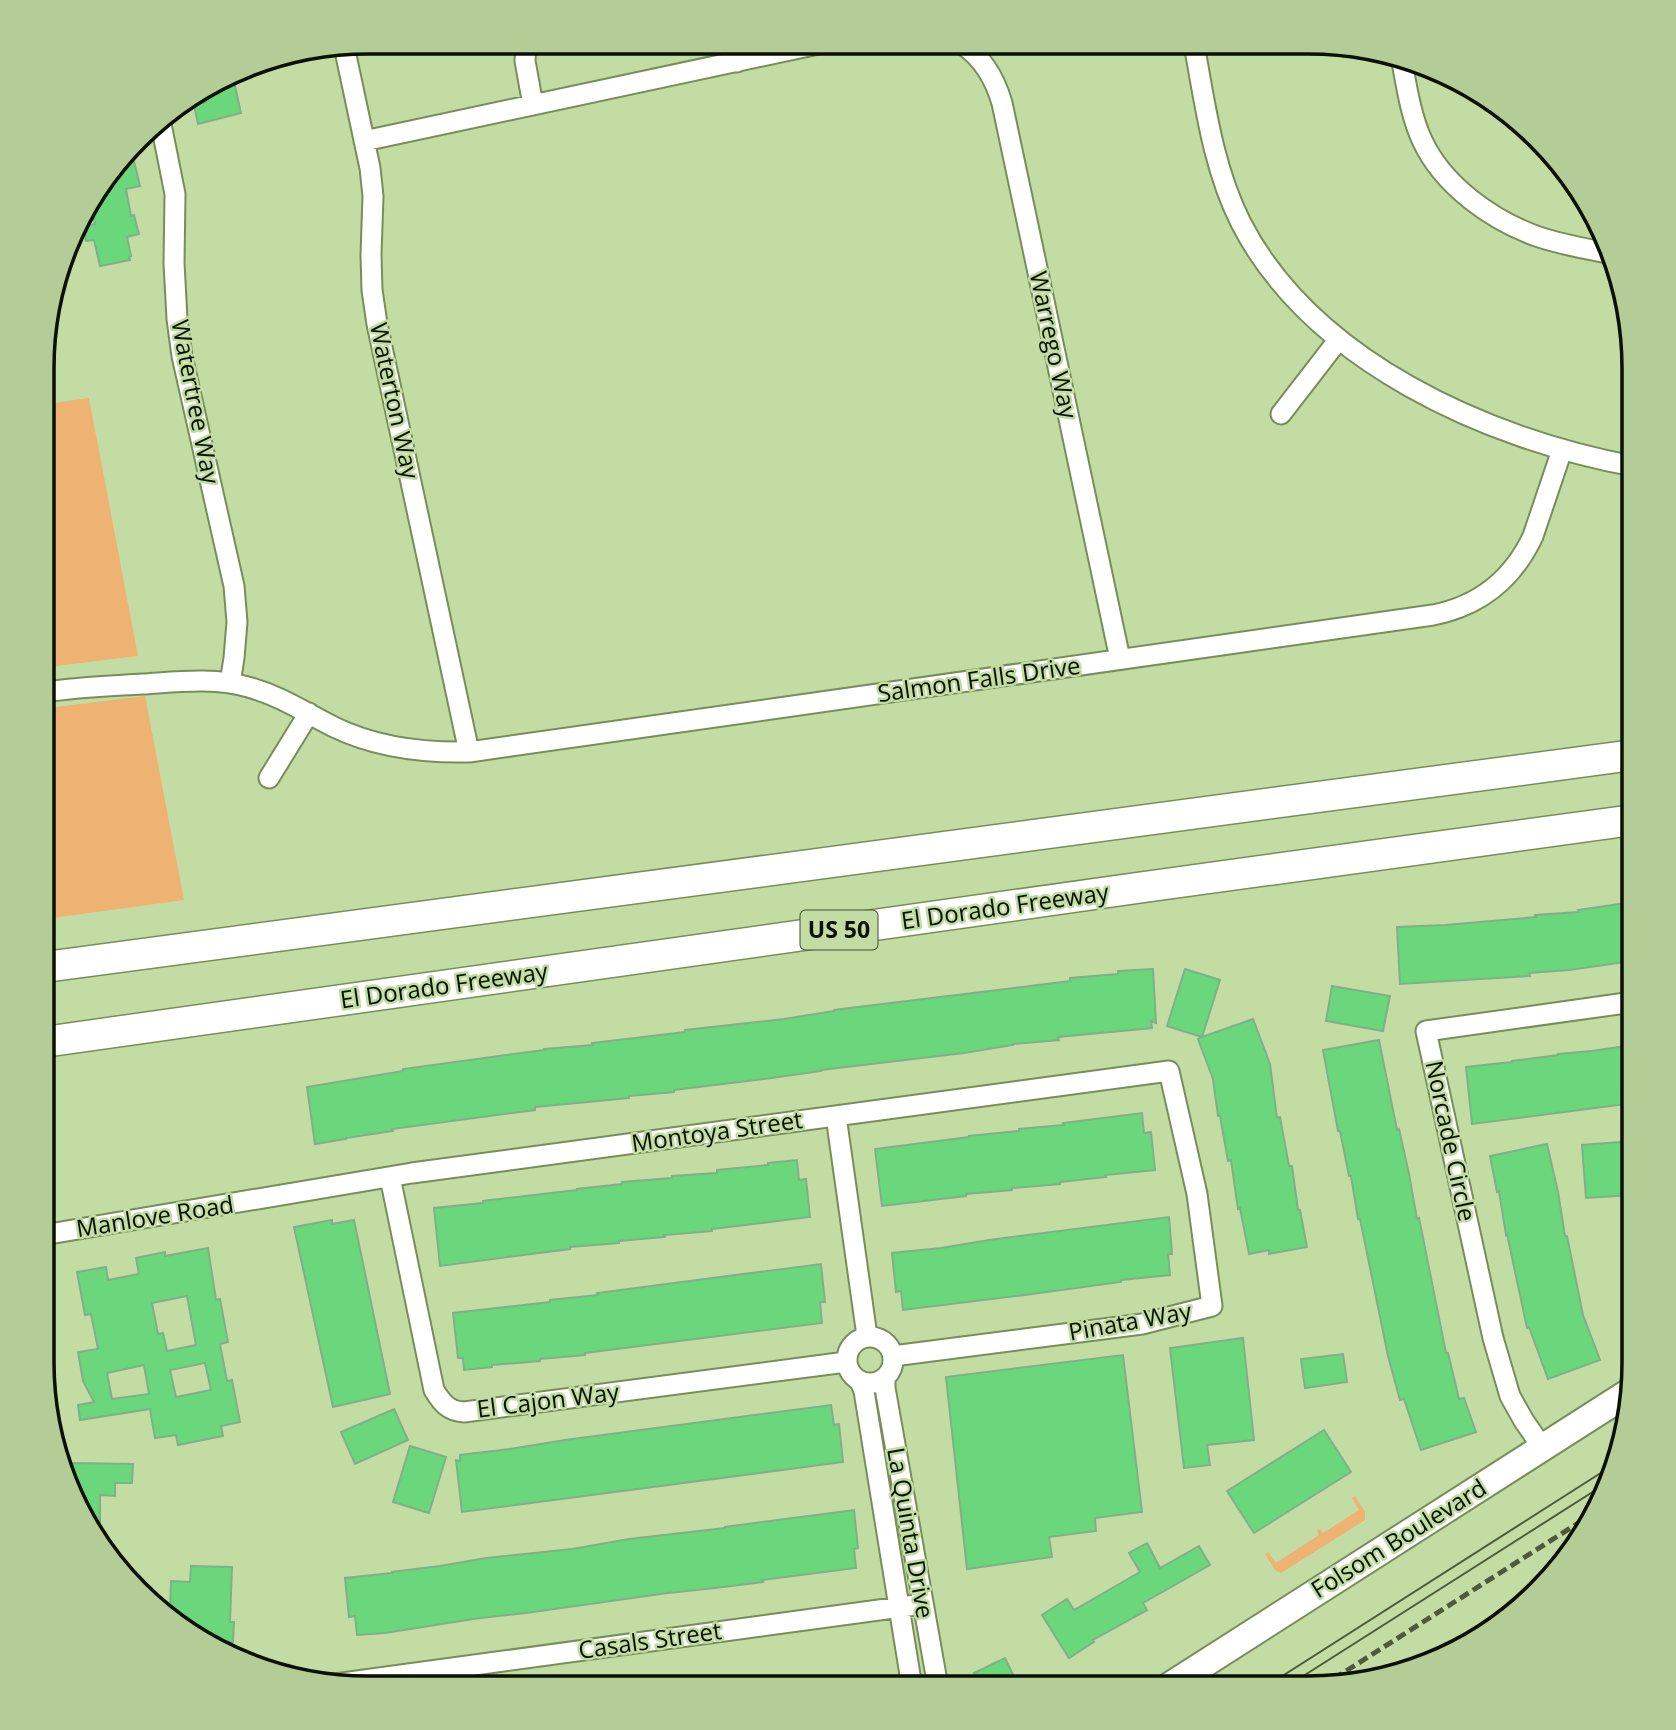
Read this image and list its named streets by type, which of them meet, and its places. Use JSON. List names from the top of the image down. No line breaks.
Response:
{"streets":{"highway":["El Dorado Freeway","US 50"],"main road":["Folsom Boulevard"],"street":["Warrego Way","Waterton Way","Watertree Way","Salmon Falls Drive","Montoya Street","Norcade Circle","Manlove Road","Pinata Way","El Cajon Way","La Quinta Drive","Casals Street"]},"crossings":[["Warrego Way","Salmon Falls Drive"],["Waterton Way","Salmon Falls Drive"],["Watertree Way","Salmon Falls Drive"],["Montoya Street","Manlove Road"],["Montoya Street","Pinata Way"],["Montoya Street","El Cajon Way"],["Norcade Circle","Folsom Boulevard"],["Pinata Way","El Cajon Way"],["Pinata Way","La Quinta Drive"],["El Cajon Way","La Quinta Drive"],["La Quinta Drive","Casals Street"]]}
